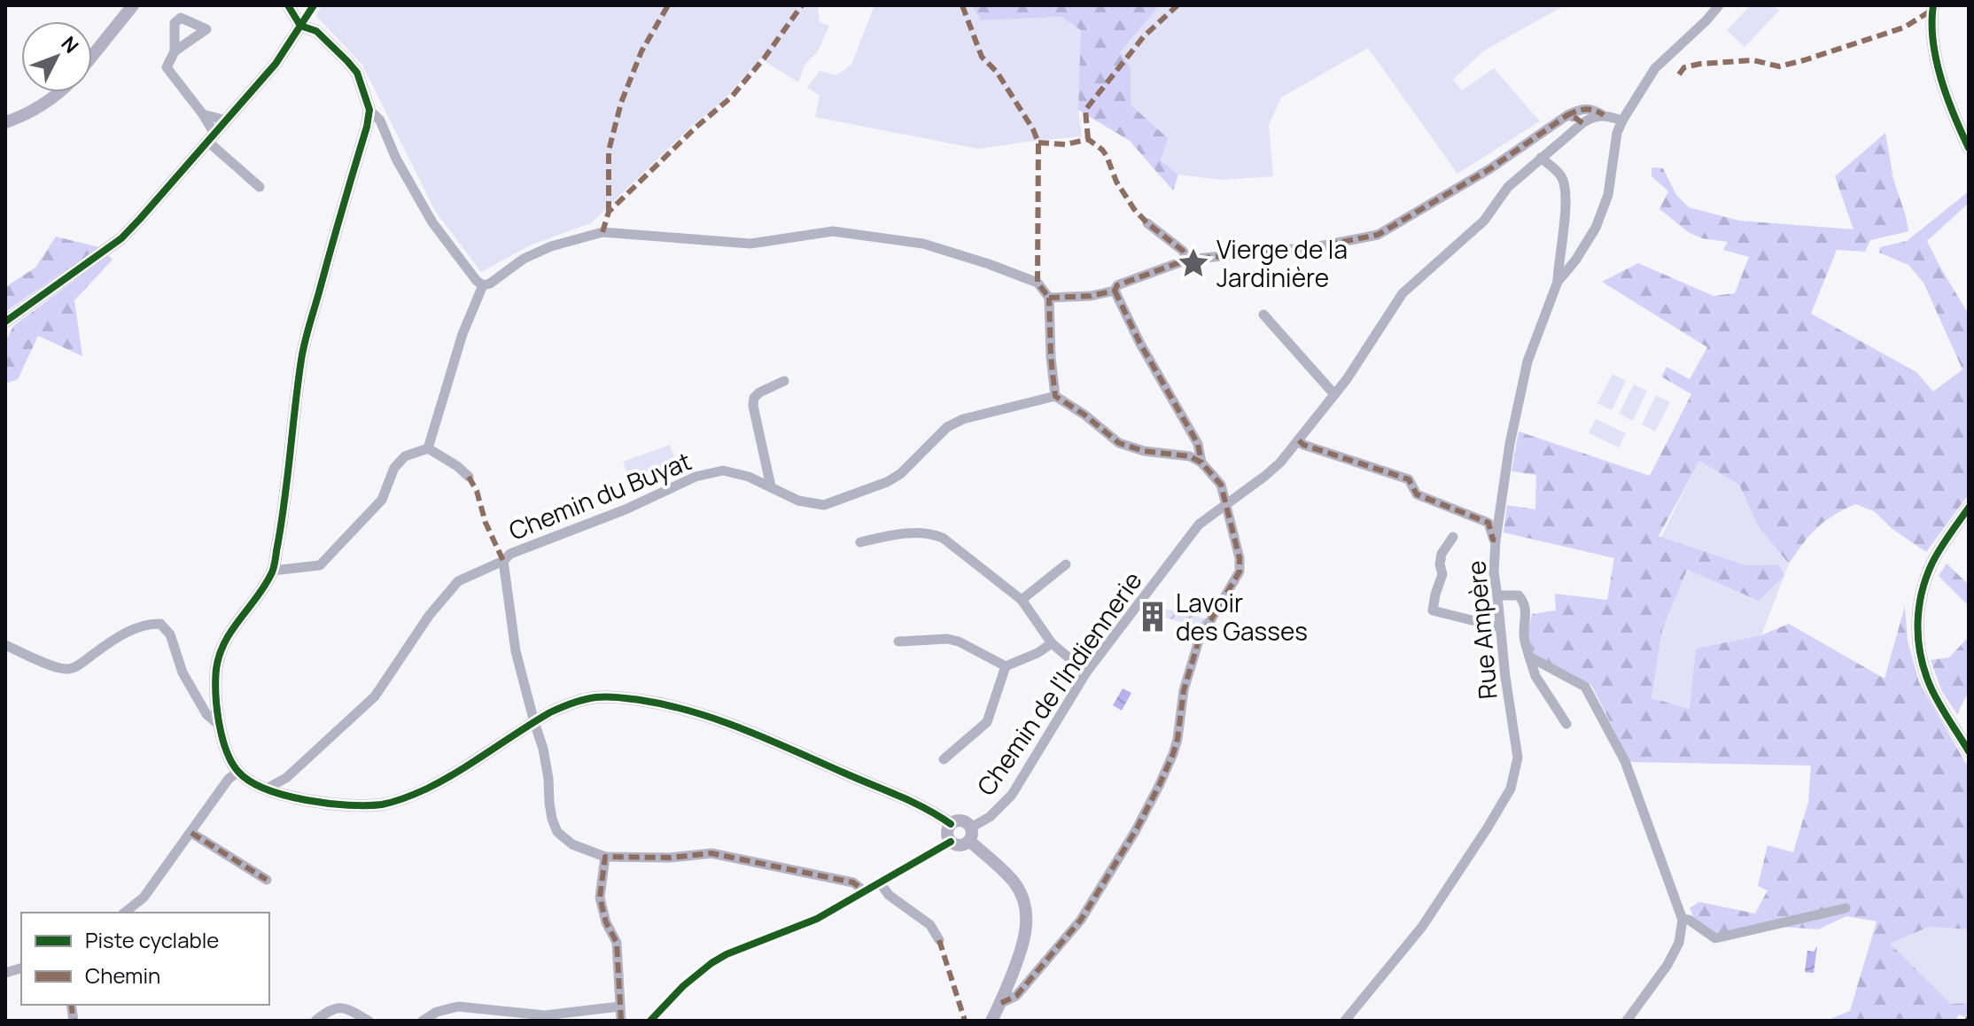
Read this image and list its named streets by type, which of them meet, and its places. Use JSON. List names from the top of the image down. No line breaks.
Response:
{"streets":{"street":["Chemin du Buyat","Rue Ampère","Chemin de l'Indiennerie"]},"places":{"place":["Vierge de la Jardinière"],"building":["Lavoir des Gasses"]},"legend":["Piste cyclable","Chemin"],"north":"top right"}
